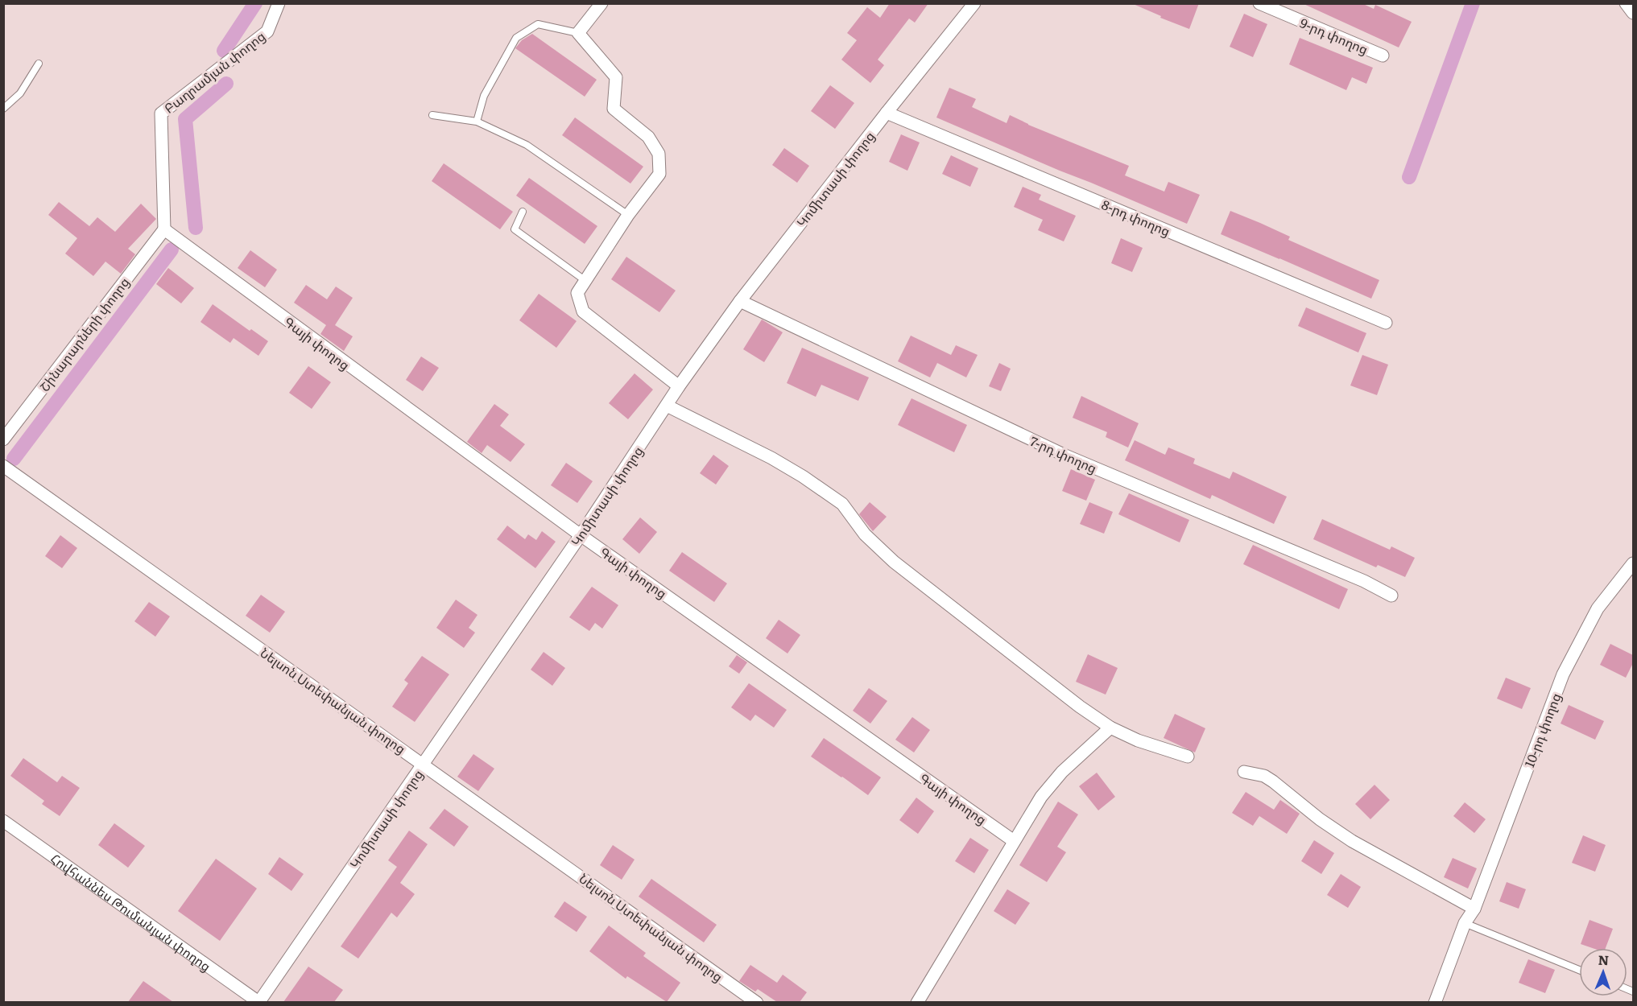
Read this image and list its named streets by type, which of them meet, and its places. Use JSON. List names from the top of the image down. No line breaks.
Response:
{"streets":{"street":["9-րդ փողոց","Բաղրամյան փողոց","Կոմիտասի փողոց","8-րդ փողոց","Շինարարների փողոց","Գայի փողոց","7-րդ փողոց","Նելսոն Ստեփանյան փողոց","10-րդ փողոց","Հովհաննես Թումանյան փողոց"]},"crossings":[["Բաղրամյան փողոց","Շինարարների փողոց"],["Բաղրամյան փողոց","Գայի փողոց"],["Կոմիտասի փողոց","8-րդ փողոց"],["Կոմիտասի փողոց","Գայի փողոց"],["Կոմիտասի փողոց","7-րդ փողոց"],["Կոմիտասի փողոց","Նելսոն Ստեփանյան փողոց"],["Կոմիտասի փողոց","Հովհաննես Թումանյան փողոց"],["Շինարարների փողոց","Գայի փողոց"]],"north":"top"}
